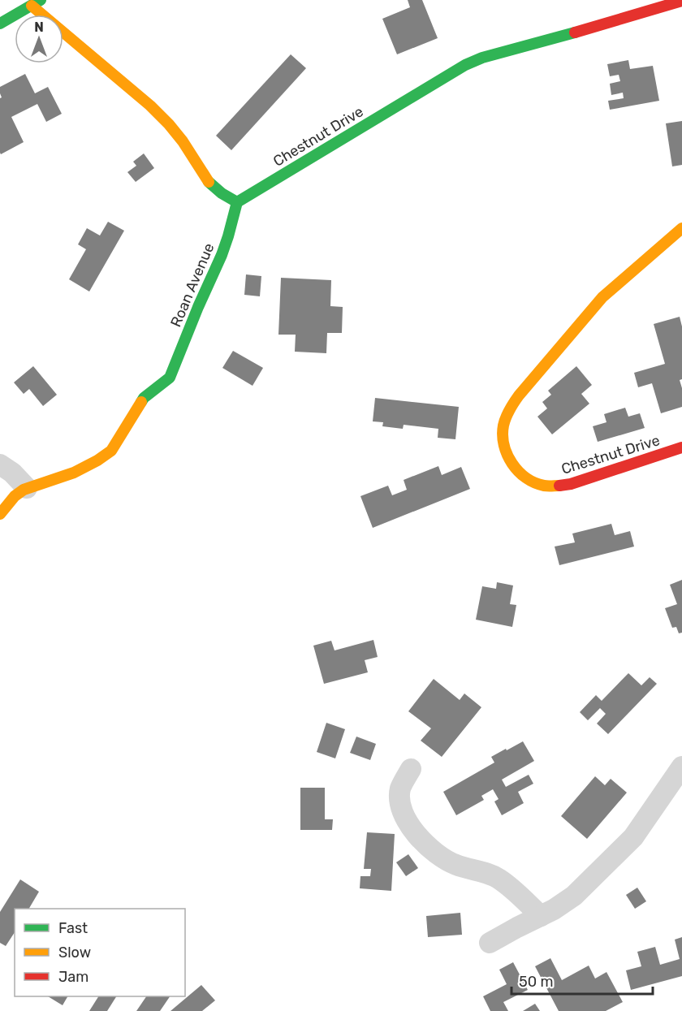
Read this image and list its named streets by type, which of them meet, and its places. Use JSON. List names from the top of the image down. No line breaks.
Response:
{"streets":{"street":["Chestnut Drive","Roan Avenue"]},"crossings":[["Chestnut Drive","Roan Avenue"]],"legend":["Fast","Slow","Jam"],"scale_bar":"50 m","north":"top"}
